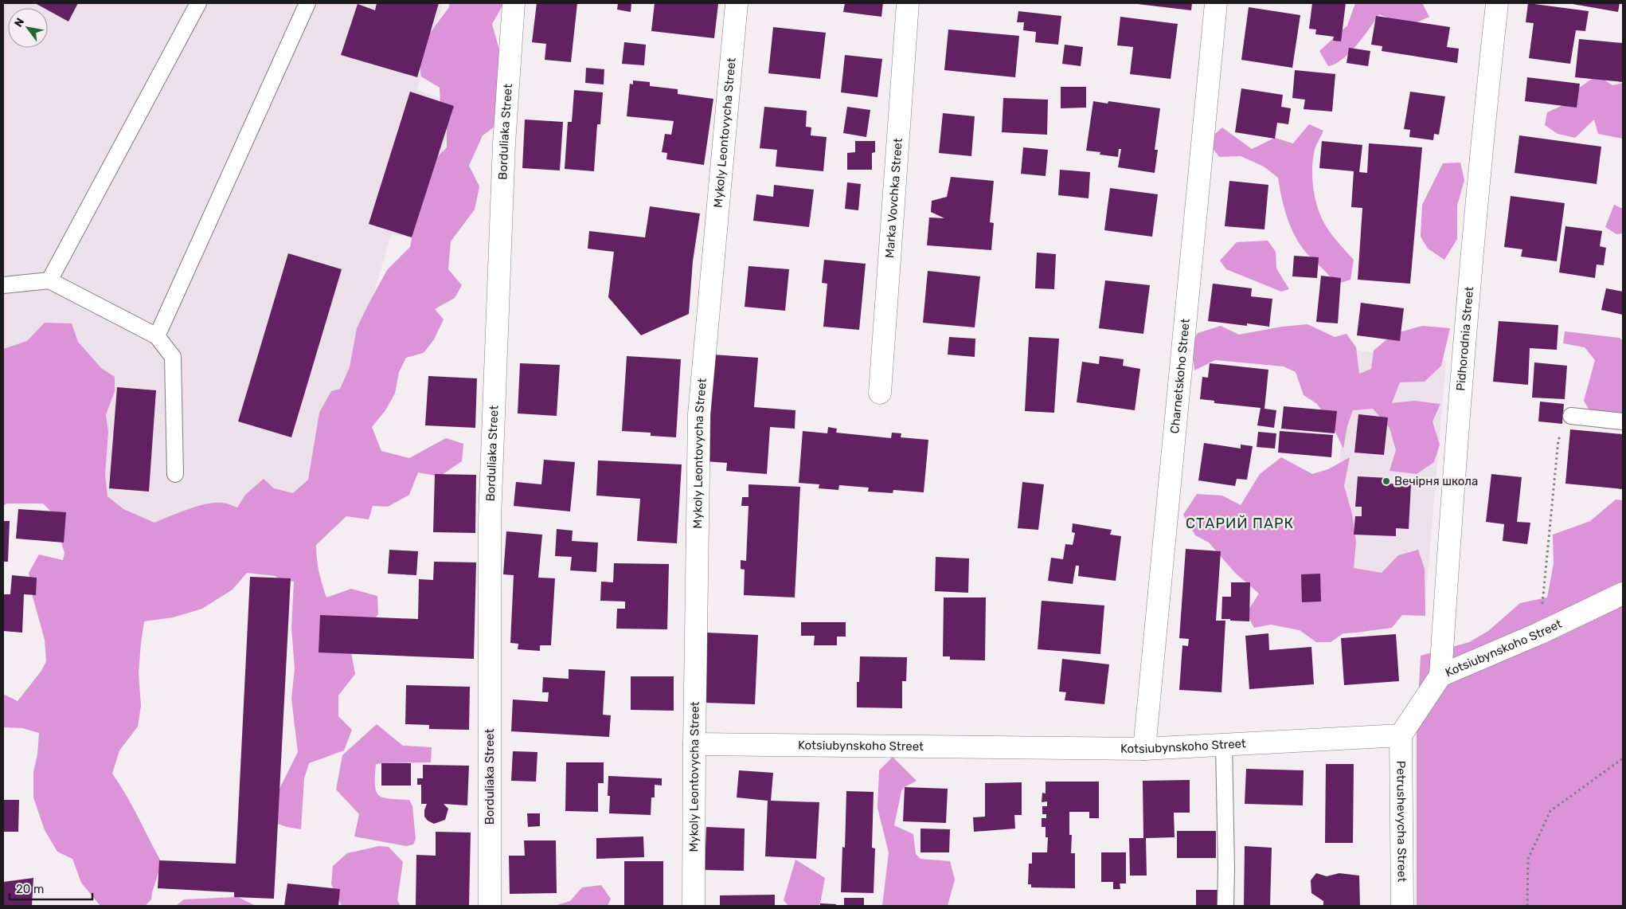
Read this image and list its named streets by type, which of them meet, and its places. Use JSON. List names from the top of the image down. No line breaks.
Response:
{"streets":{"street":["Borduliaka Street","Mykoly Leontovycha Street","Marka Vovchka Street","Pidhorodnia Street","Charnetskoho Street","Kotsiubynskoho Street","Petrushevycha Street"]},"crossings":[["Mykoly Leontovycha Street","Kotsiubynskoho Street"],["Pidhorodnia Street","Kotsiubynskoho Street"],["Charnetskoho Street","Kotsiubynskoho Street"],["Kotsiubynskoho Street","Petrushevycha Street"]],"districts":["СТАРИЙ ПАРК"],"places":["Вечірня школа"],"scale_bar":"20 m","north":"top left"}
